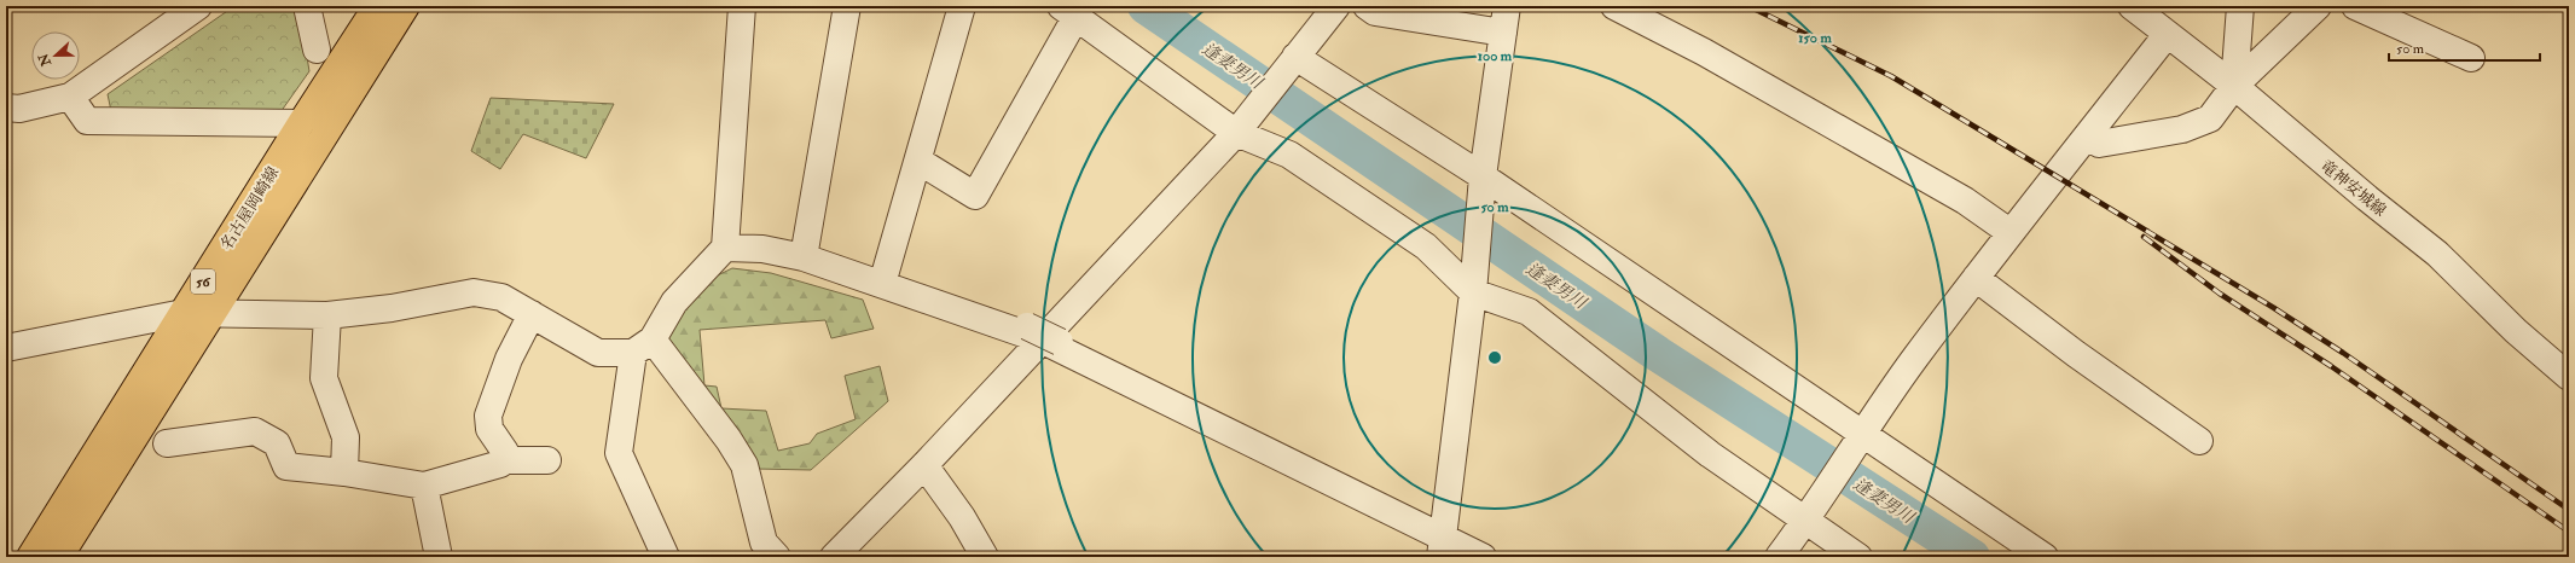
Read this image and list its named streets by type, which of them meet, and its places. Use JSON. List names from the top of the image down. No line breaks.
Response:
{"streets":{"main road":["名古屋岡崎線","56"],"street":["竜神安城線"]},"water":["逢妻男川"],"scale_bar":"50 m","north":"left","rings":["150 m","100 m","50 m"]}
